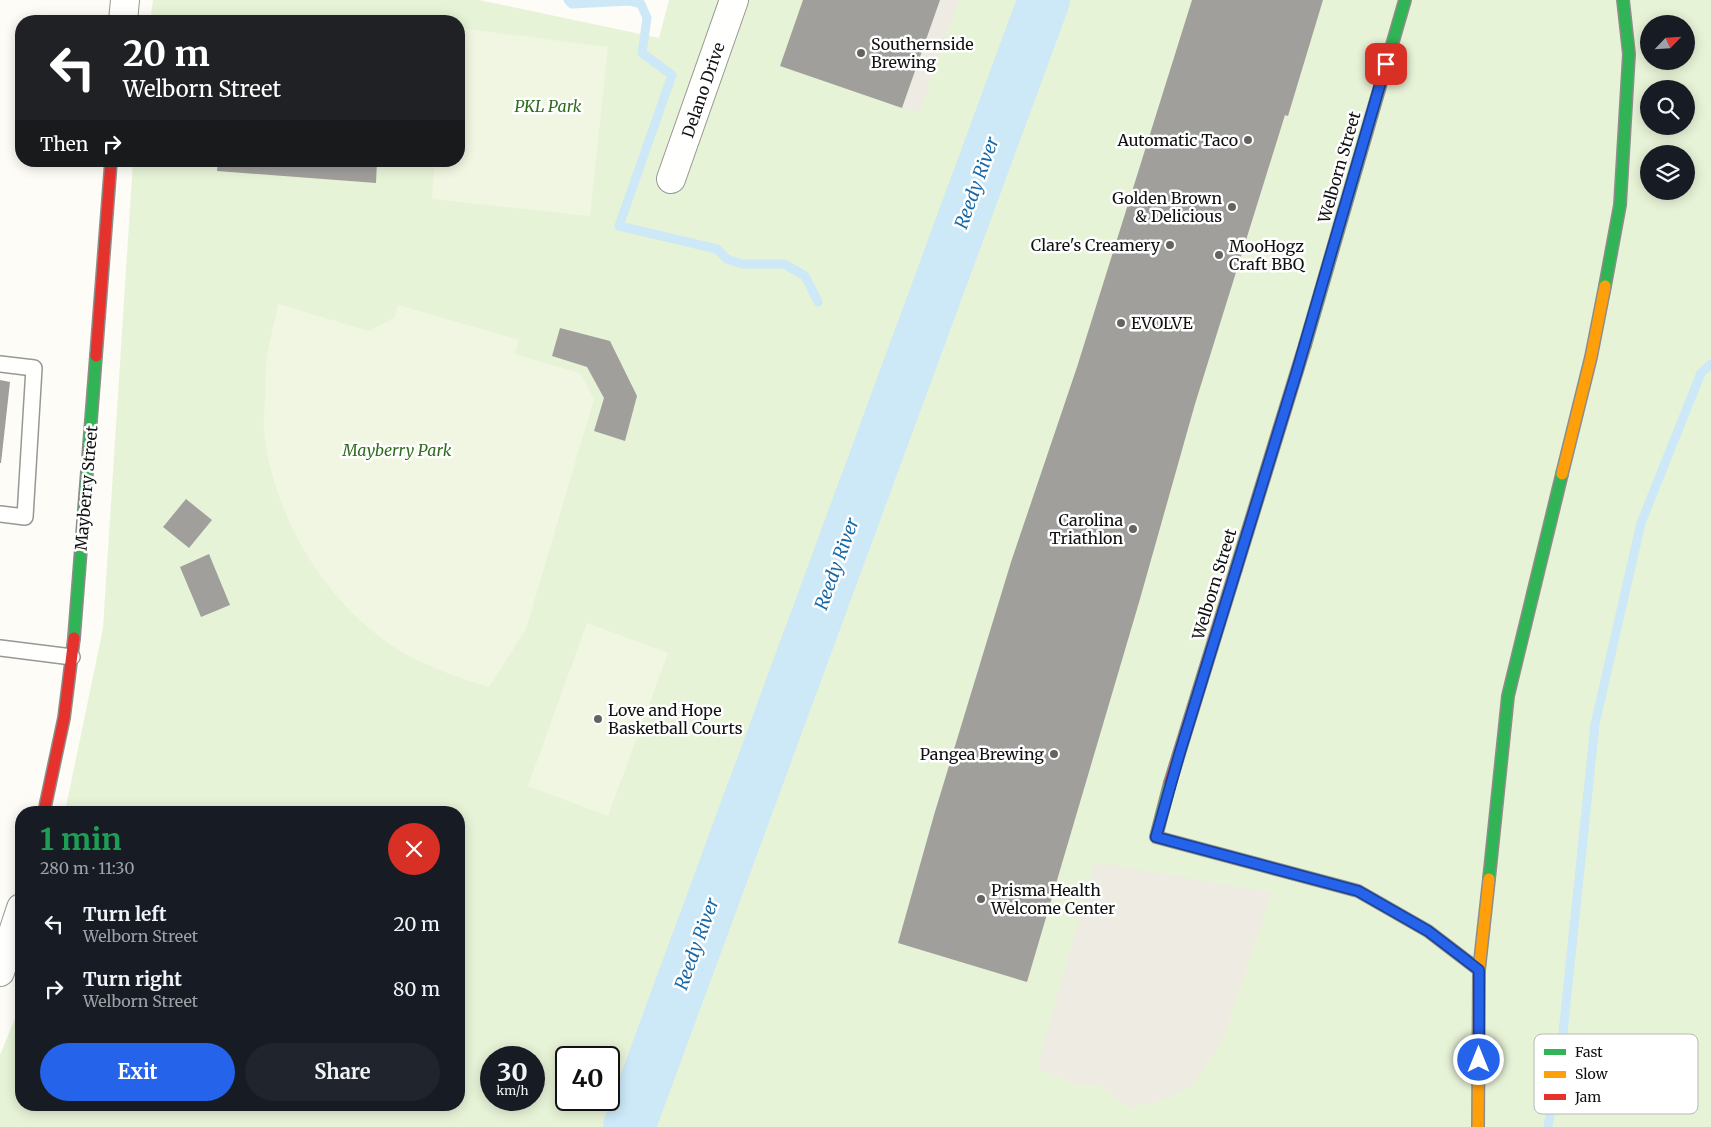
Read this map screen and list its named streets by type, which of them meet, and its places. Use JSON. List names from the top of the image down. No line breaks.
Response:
{"streets":{"street":["Delano Drive","Welborn Street","Mayberry Street"]},"water":["Reedy River"],"parks":["PKL Park","Mayberry Park"],"places":["Southernside Brewing","Automatic Taco","Golden Brown & Delicious","Clare's Creamery","MooHogz Craft BBQ","EVOLVE","Carolina Triathlon","Love and Hope Basketball Courts","Pangea Brewing","Prisma Health Welcome Center"],"legend":["Fast","Slow","Jam"],"north":"top right","page":{"turn":["20 m","Welborn Street"],"then":"Then","heading":["1 min","280 m · 11:30"],"list":[{"name":"Turn left","note":"Welborn Street","value":"20 m"},{"name":"Turn right","note":"Welborn Street","value":"80 m"}],"buttons":["Exit","Share"],"speed":"30 km/h","limit":"40"}}
